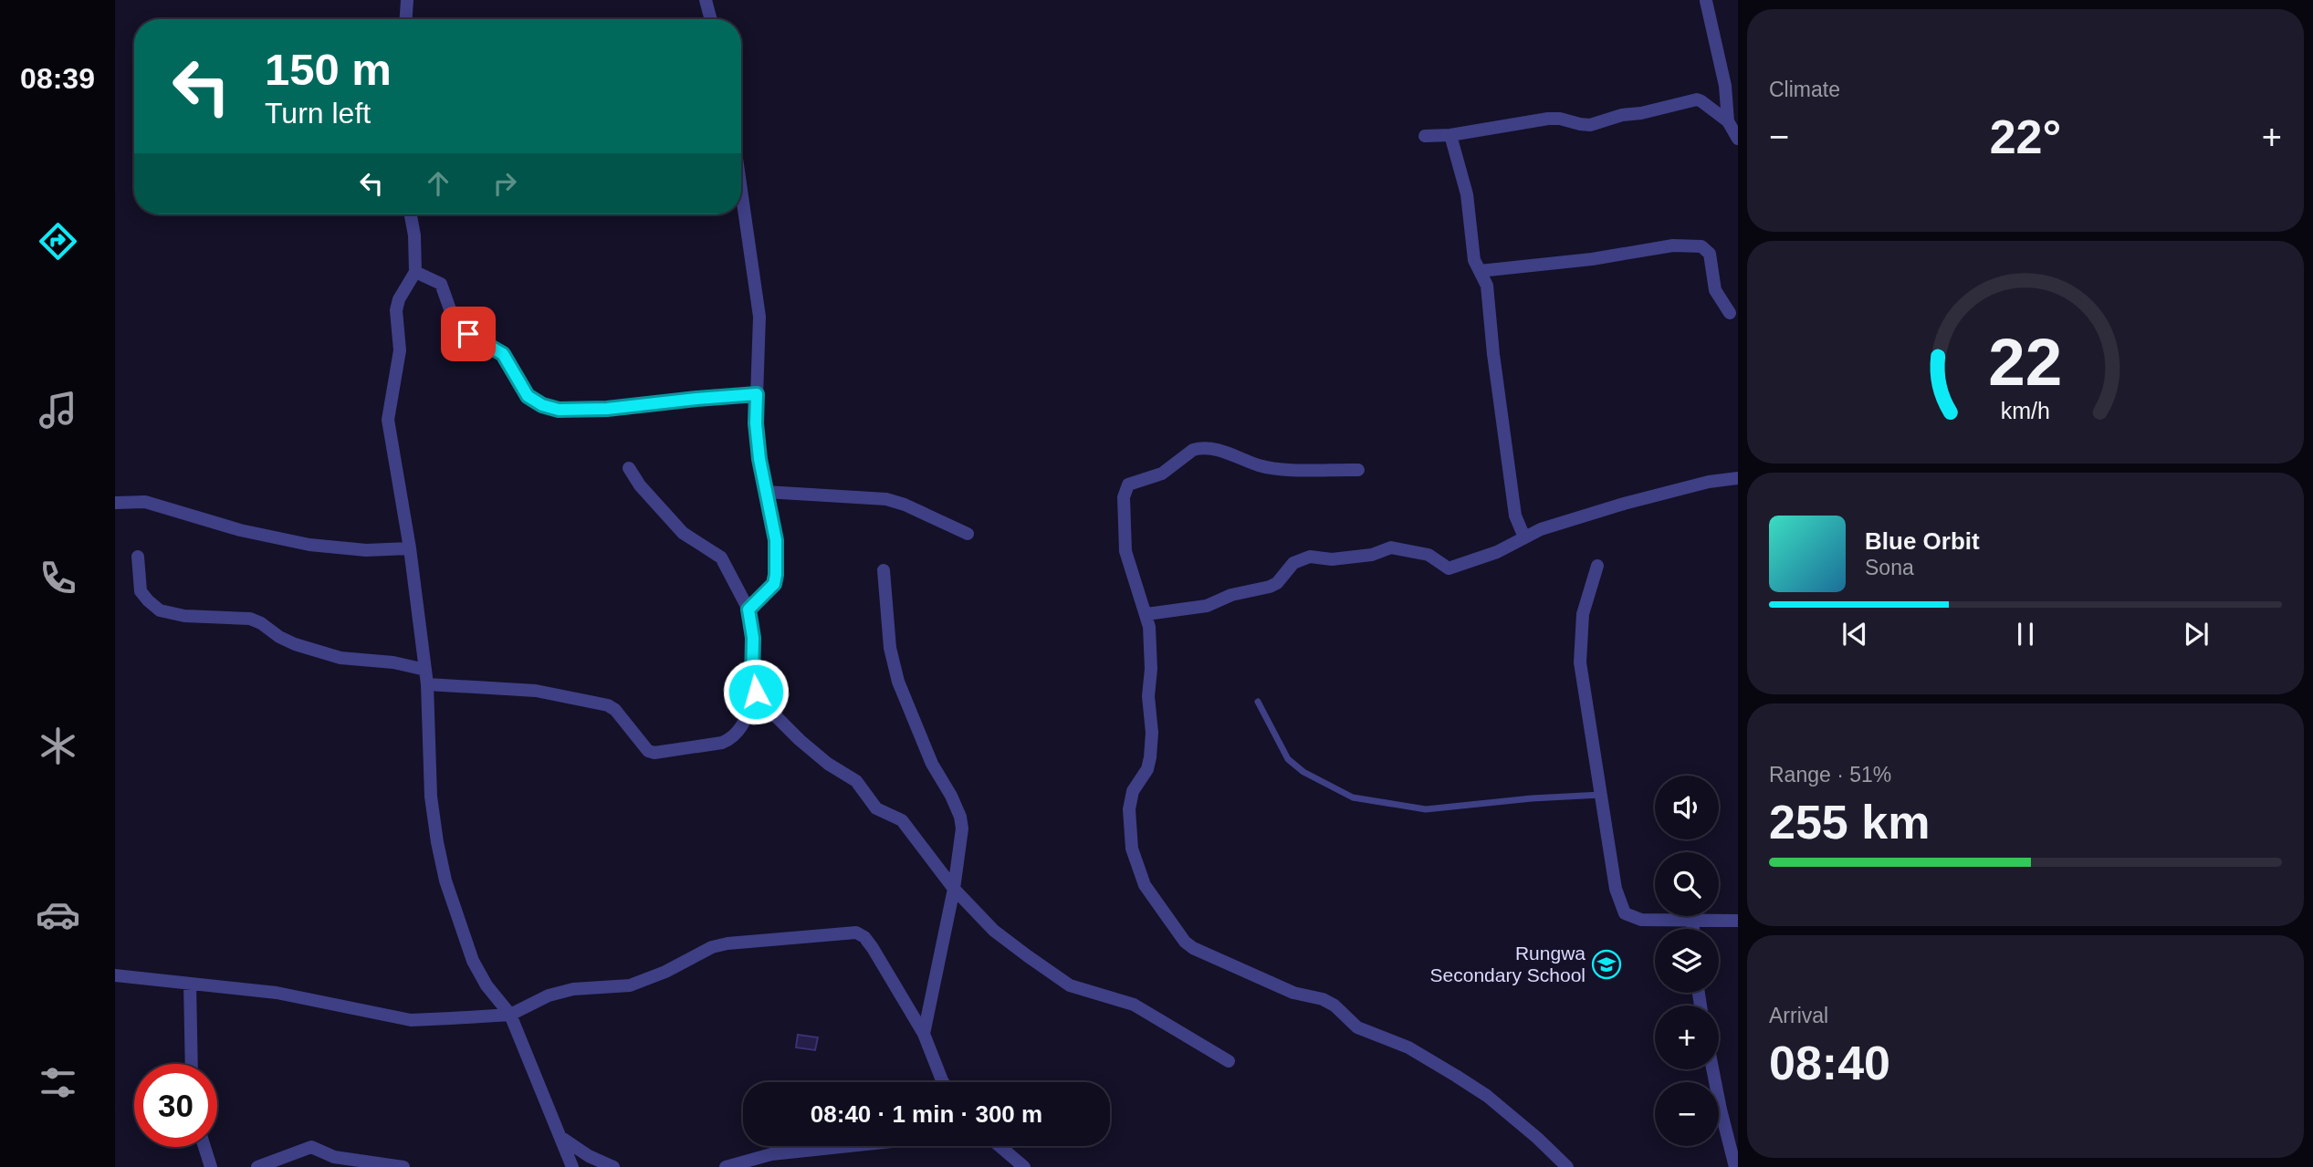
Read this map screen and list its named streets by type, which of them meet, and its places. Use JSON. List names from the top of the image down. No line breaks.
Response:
{"places":{"school or university":["Rungwa Secondary School"]},"page":{"tabs":"08:39","tile":["Climate",["Range · 51%","255 km"],["Arrival","08:40"]],"turn":["150 m","Turn left"],"heat":["−","22°","+"],"song":["Blue Orbit","Sona"],"map_buttons":["+","−"],"limit":"30","trip":"08:40 · 1 min · 300 m","gauge":["22","km/h"]}}
